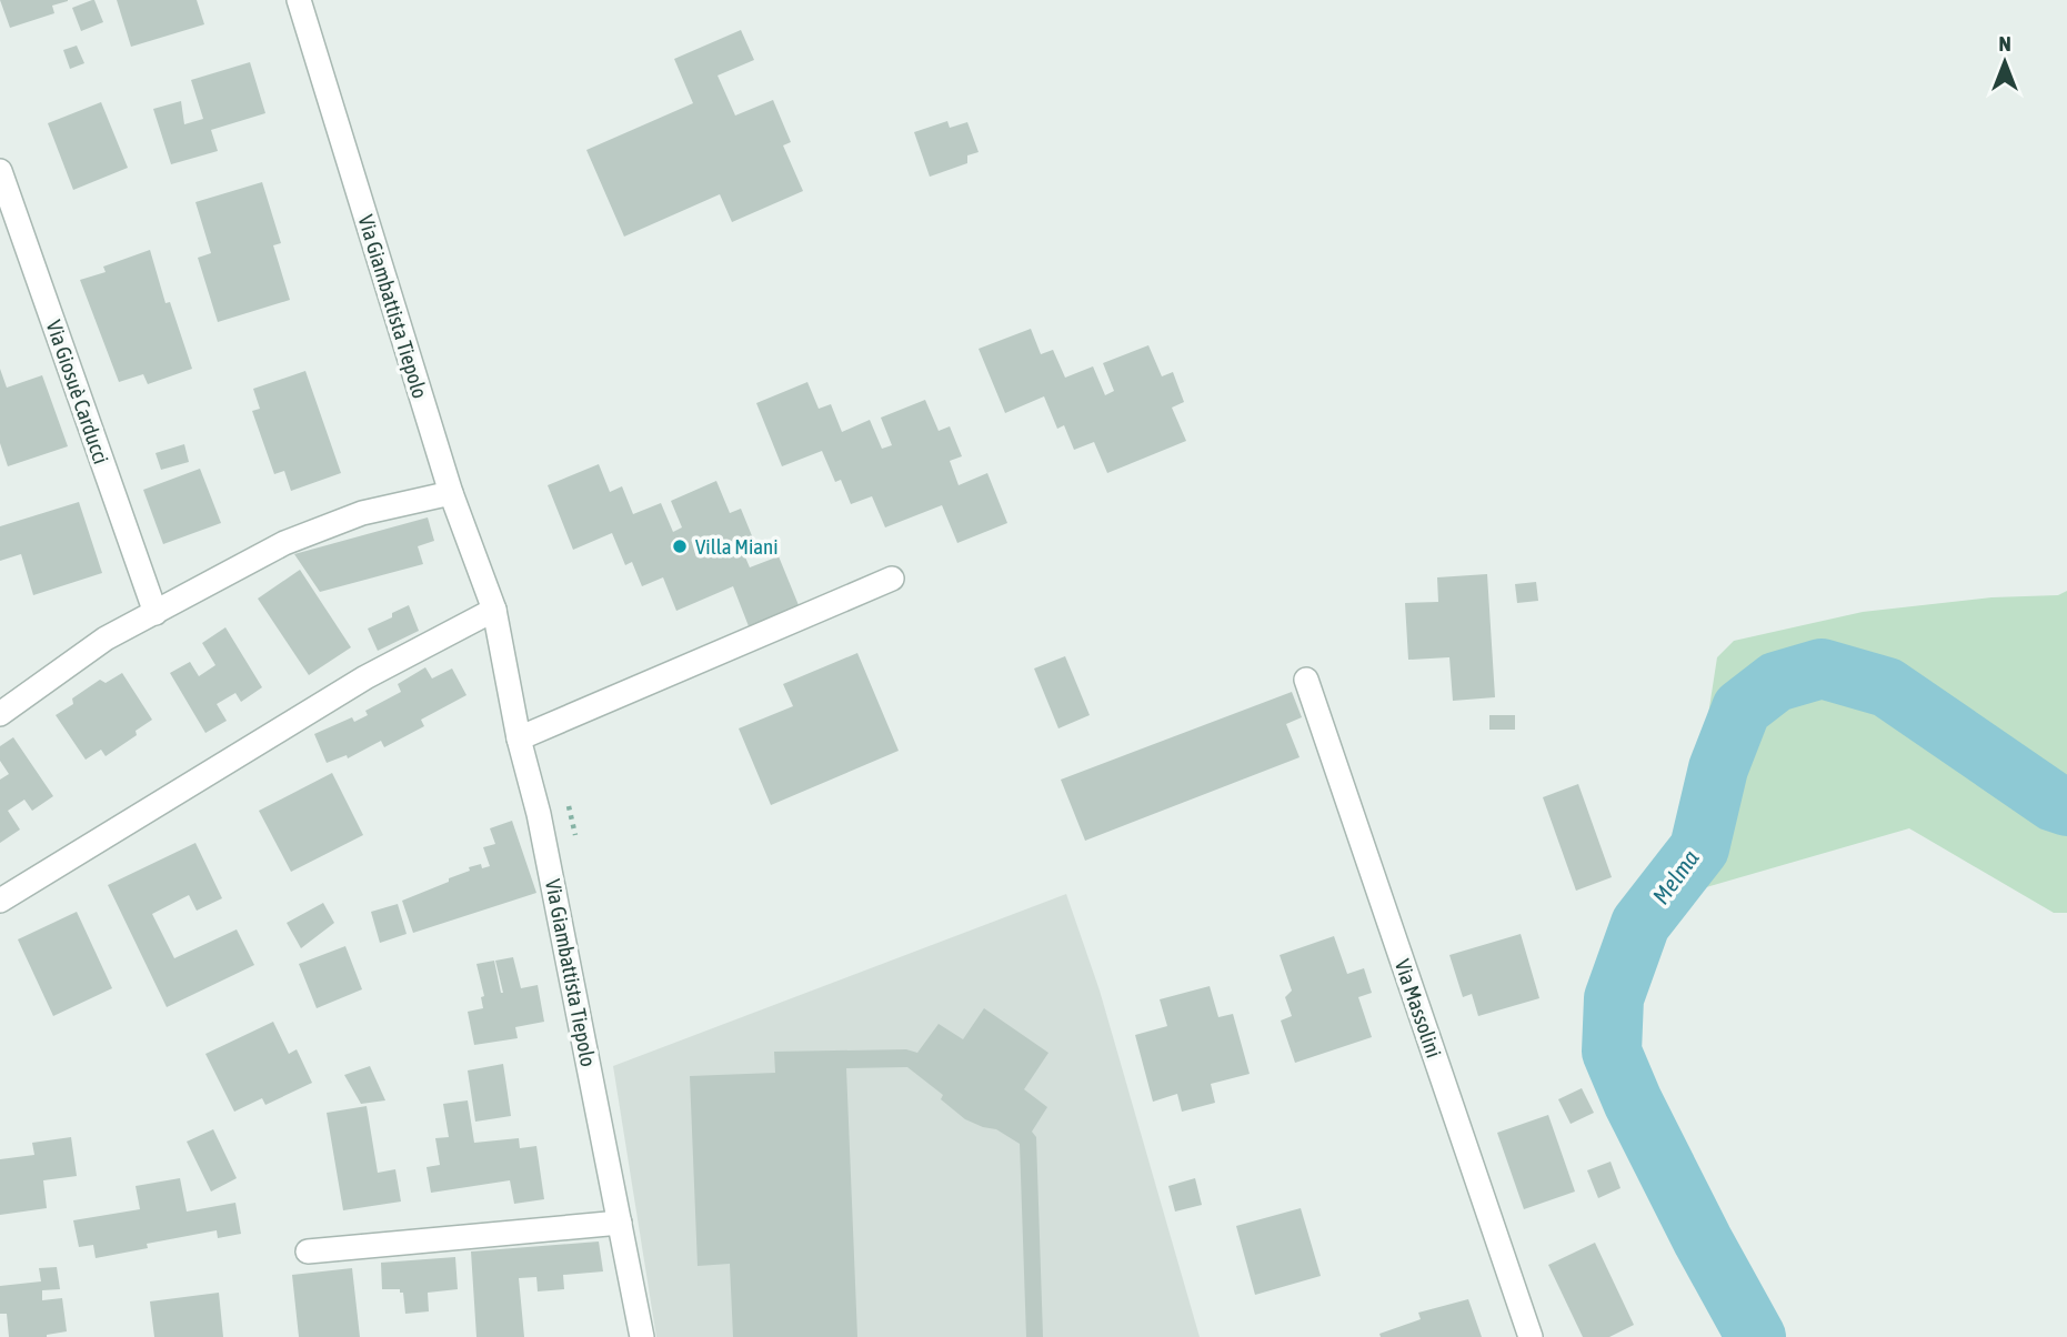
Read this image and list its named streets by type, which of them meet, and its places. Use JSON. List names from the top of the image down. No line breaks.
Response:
{"streets":{"street":["Via Giambattista Tiepolo","Via Giosuè Carducci","Via Massolini"]},"water":["Melma"],"places":["Villa Miani"],"north":"top"}
